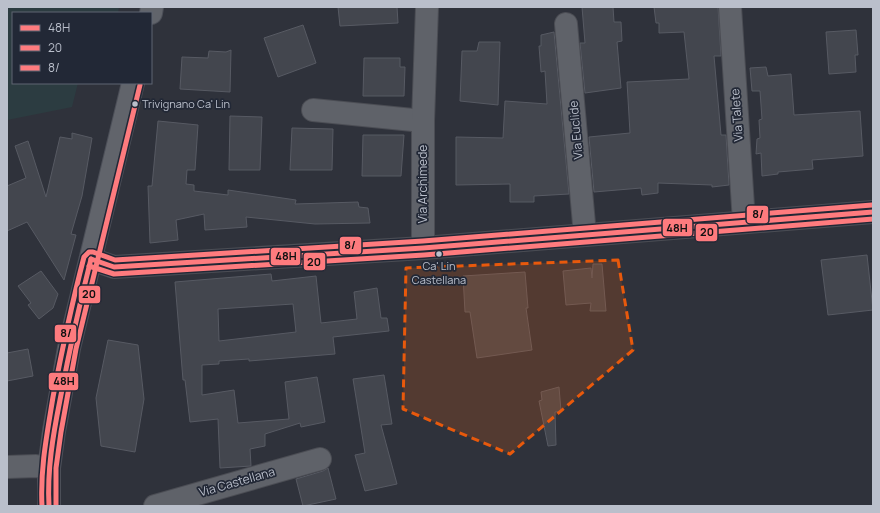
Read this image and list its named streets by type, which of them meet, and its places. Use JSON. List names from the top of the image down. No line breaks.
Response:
{"streets":{"street":["Via Talete","Via Euclide","Via Archimede","Via Castellana"]},"places":["Trivignano Ca' Lin","Ca' Lin Castellana"],"lines":["transit line 20","transit line 8/","transit line 48H"],"legend":["48H","20","8/"]}
